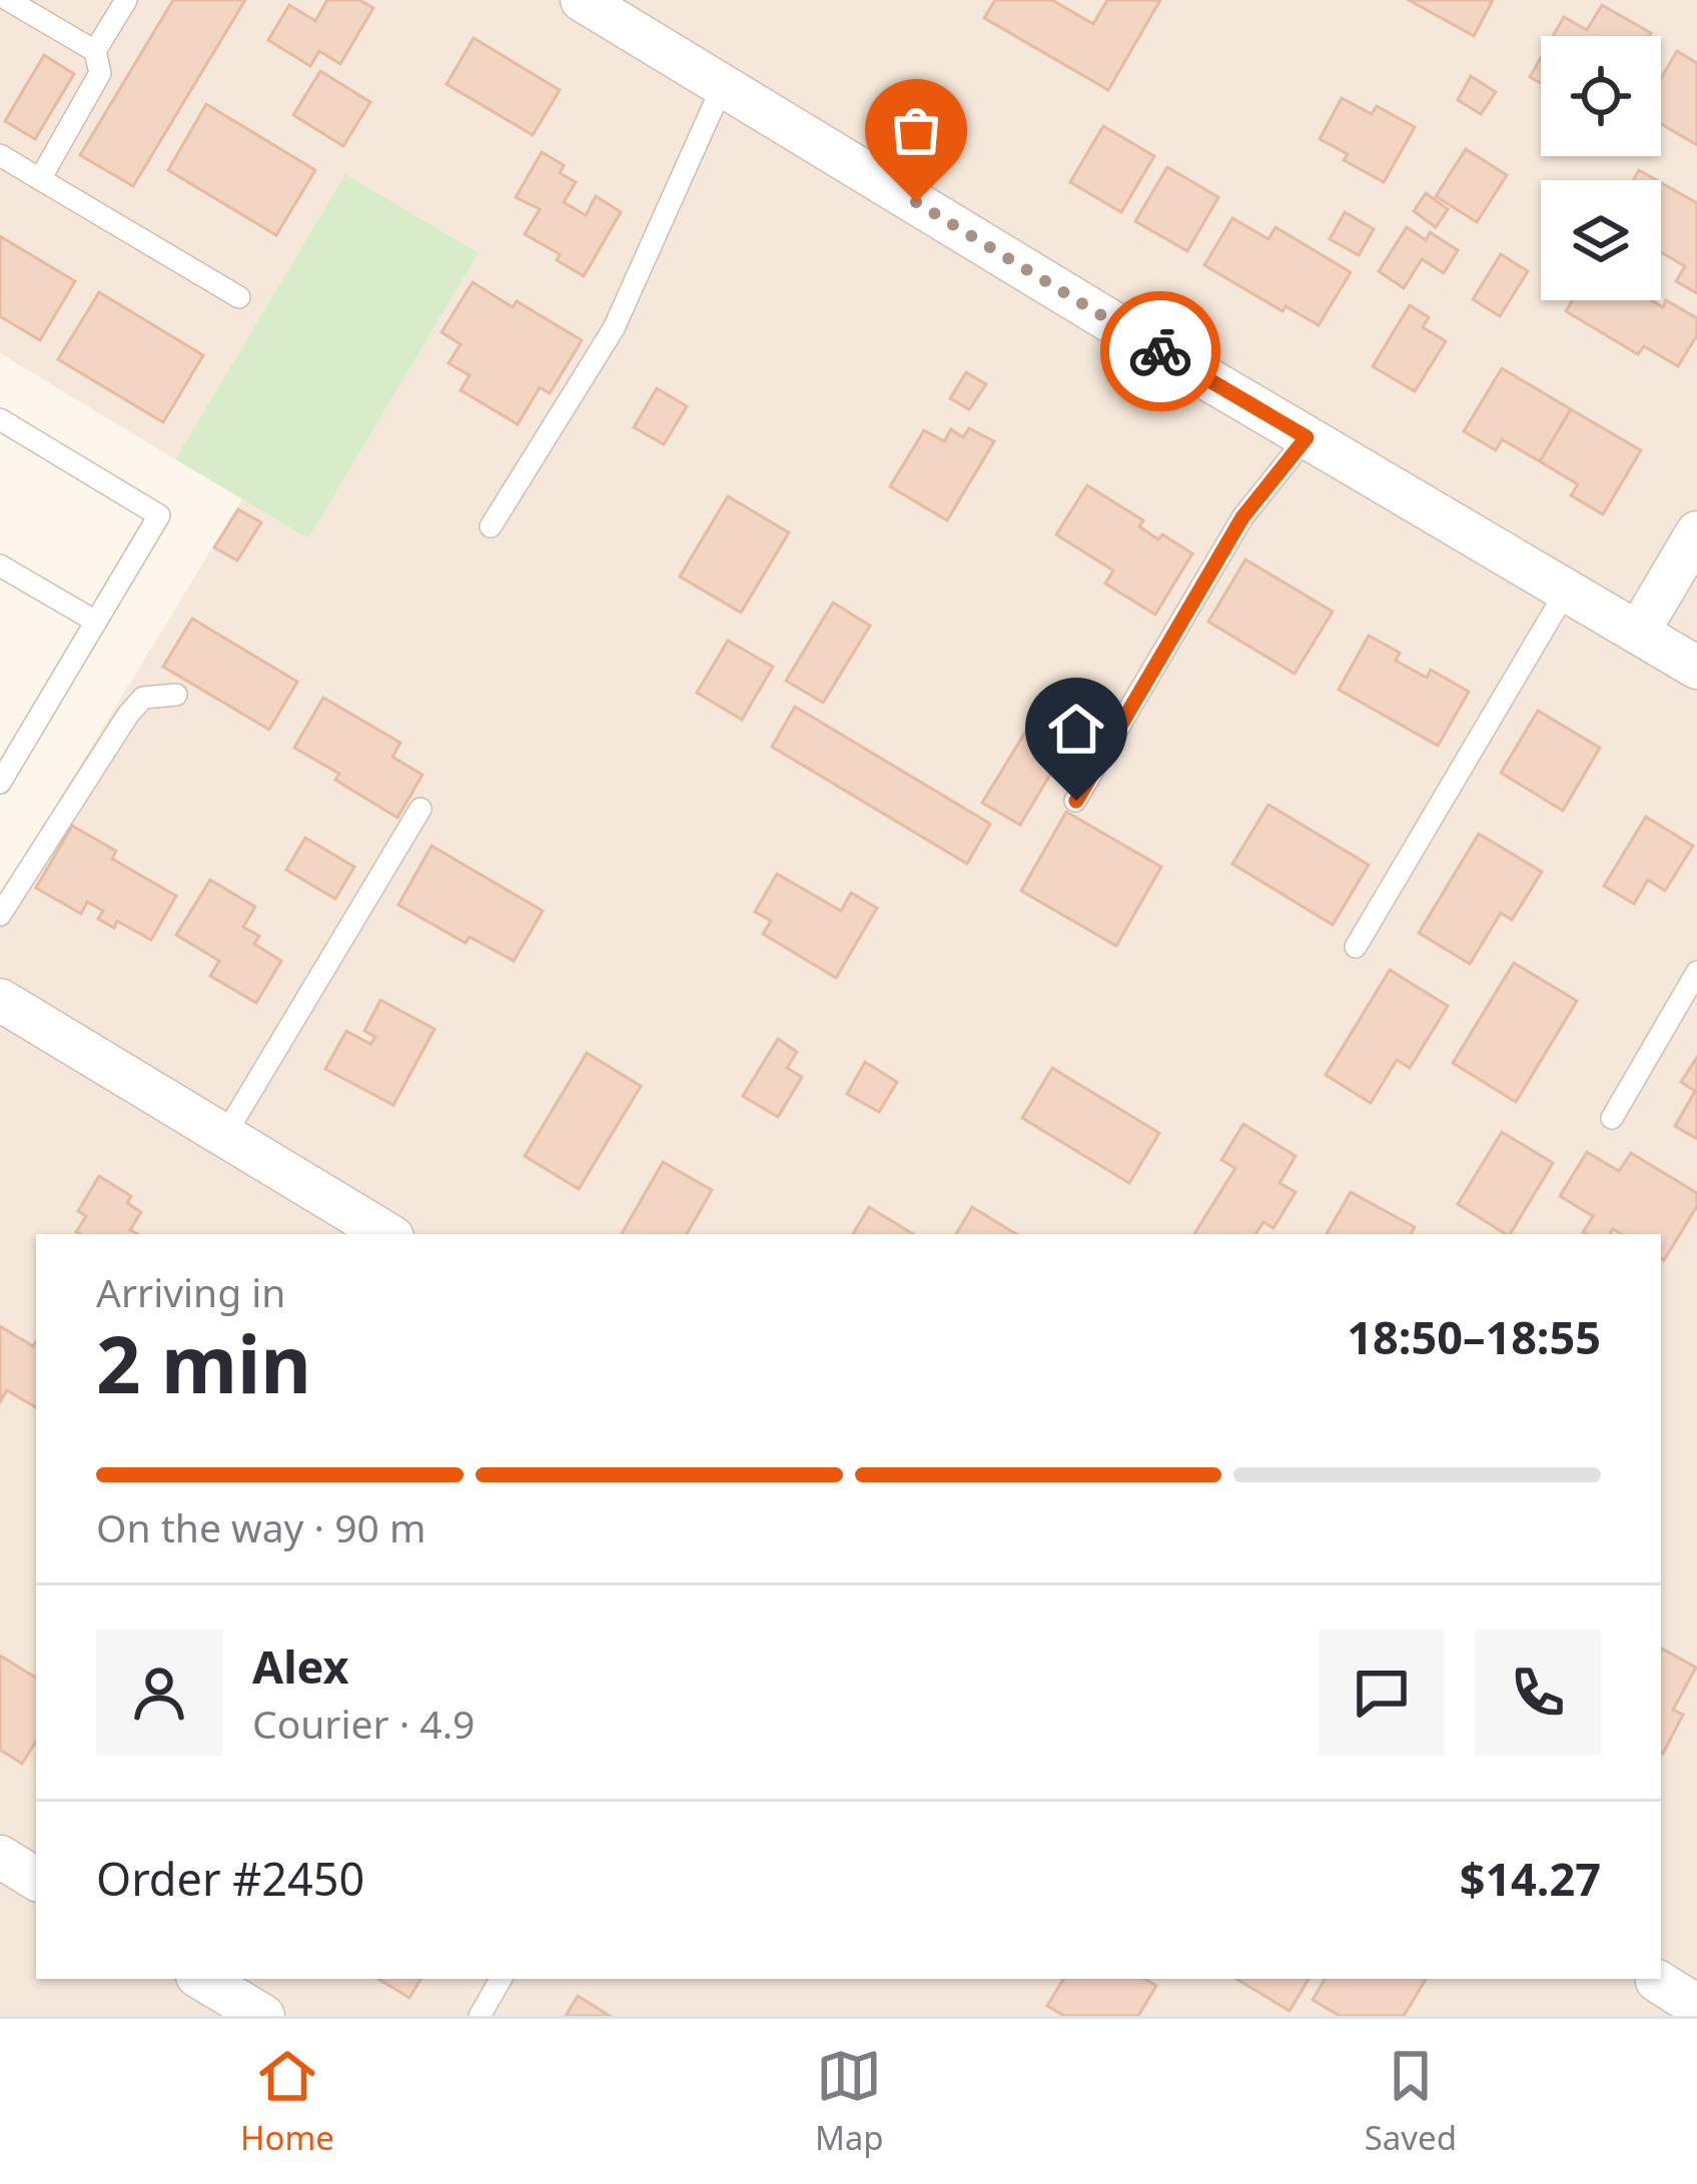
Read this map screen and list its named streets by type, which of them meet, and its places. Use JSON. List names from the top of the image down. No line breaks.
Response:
{"page":{"heading":["2 min","Arriving in","18:50–18:55"],"panel":["Alex","Courier · 4.9","Order #2450","$14.27"],"bar":"On the way · 90 m","tabs":["Home","Map","Saved"]}}
